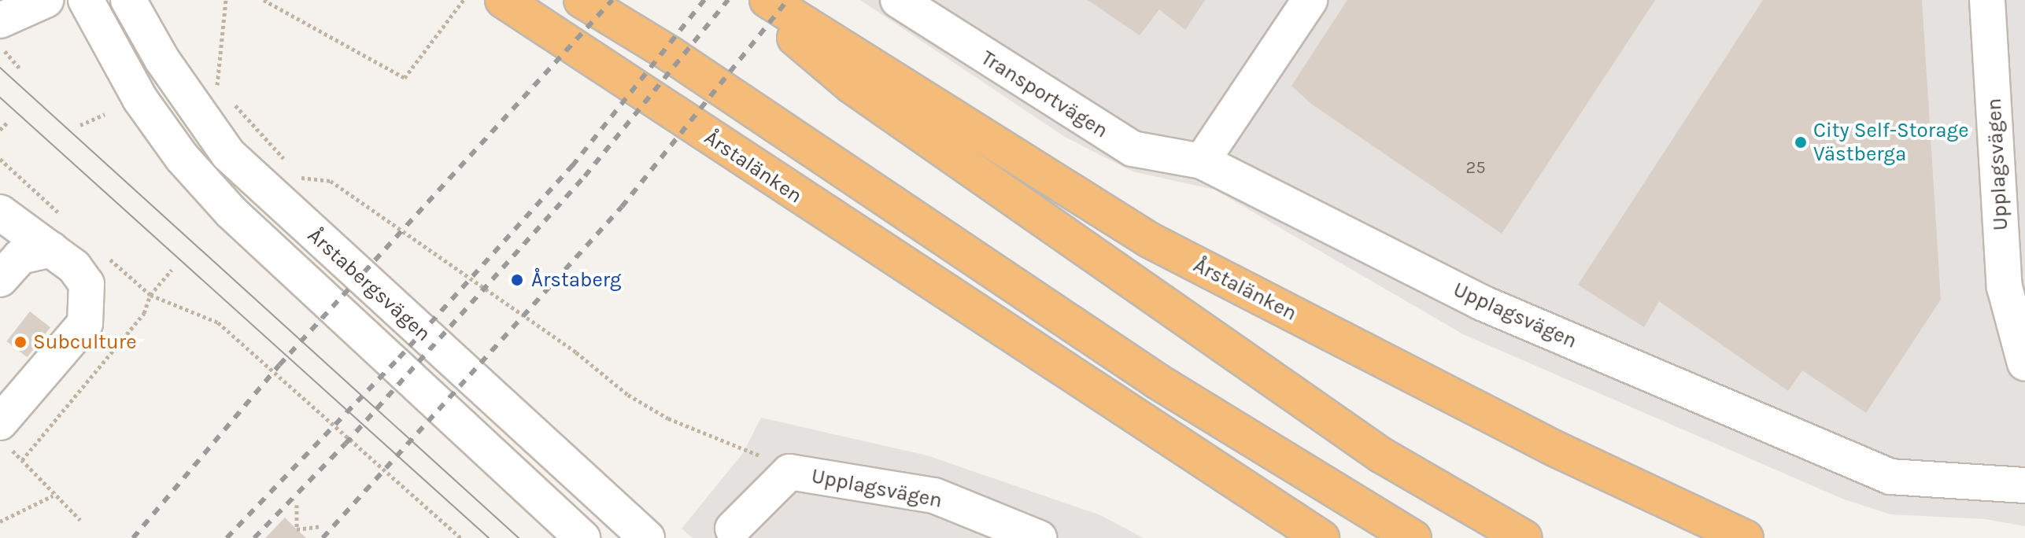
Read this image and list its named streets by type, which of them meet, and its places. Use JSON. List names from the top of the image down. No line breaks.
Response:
{"streets":{"highway":["Årstalänken"],"street":["Transportvägen","Upplagsvägen","Årstabergsvägen"]},"crossings":[["Transportvägen","Upplagsvägen"]],"places":["City Self-Storage Västberga","Årstaberg","Subculture"],"house_numbers":["25"]}
